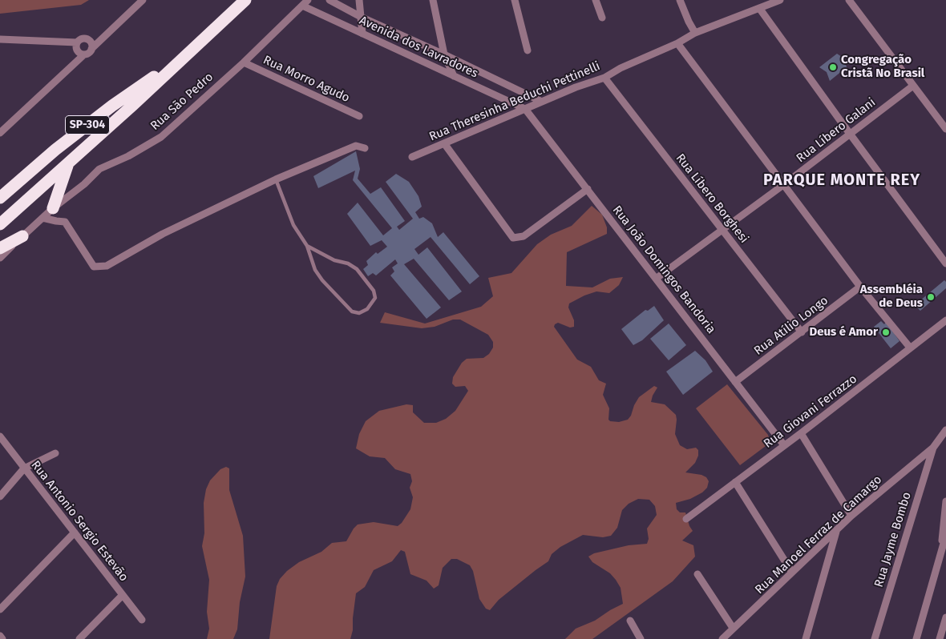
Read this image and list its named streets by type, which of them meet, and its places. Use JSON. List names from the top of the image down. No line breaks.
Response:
{"streets":{"highway":["SP-304"],"street":["Avenida dos Lavradores","Rua Morro Agudo","Rua São Pedro","Rua Theresinha Beduchi Pettinelli","Rua Líbero Galani","Rua Líbero Borghesi","Rua João Domingos Bandoria","Rua Atílio Longo","Rua Giovani Ferrazzo","Rua Antonio Sergio Estevão","Rua Manoel Ferraz de Camargo","Rua Jayme Bombo"]},"crossings":[["Avenida dos Lavradores","Rua São Pedro"],["Avenida dos Lavradores","Rua Theresinha Beduchi Pettinelli"],["Avenida dos Lavradores","Rua João Domingos Bandoria"],["Rua Morro Agudo","Rua São Pedro"],["Rua Theresinha Beduchi Pettinelli","Rua Líbero Borghesi"],["Rua Theresinha Beduchi Pettinelli","Rua João Domingos Bandoria"],["Rua Líbero Galani","Rua Líbero Borghesi"],["Rua Líbero Galani","Rua João Domingos Bandoria"],["Rua Líbero Borghesi","Rua Atílio Longo"],["Rua João Domingos Bandoria","Rua Atílio Longo"],["Rua João Domingos Bandoria","Rua Giovani Ferrazzo"],["Rua Manoel Ferraz de Camargo","Rua Jayme Bombo"]],"districts":["PARQUE MONTE REY"],"places":["Congregação Cristã No Brasil","Assembléia de Deus","Deus é Amor"]}
